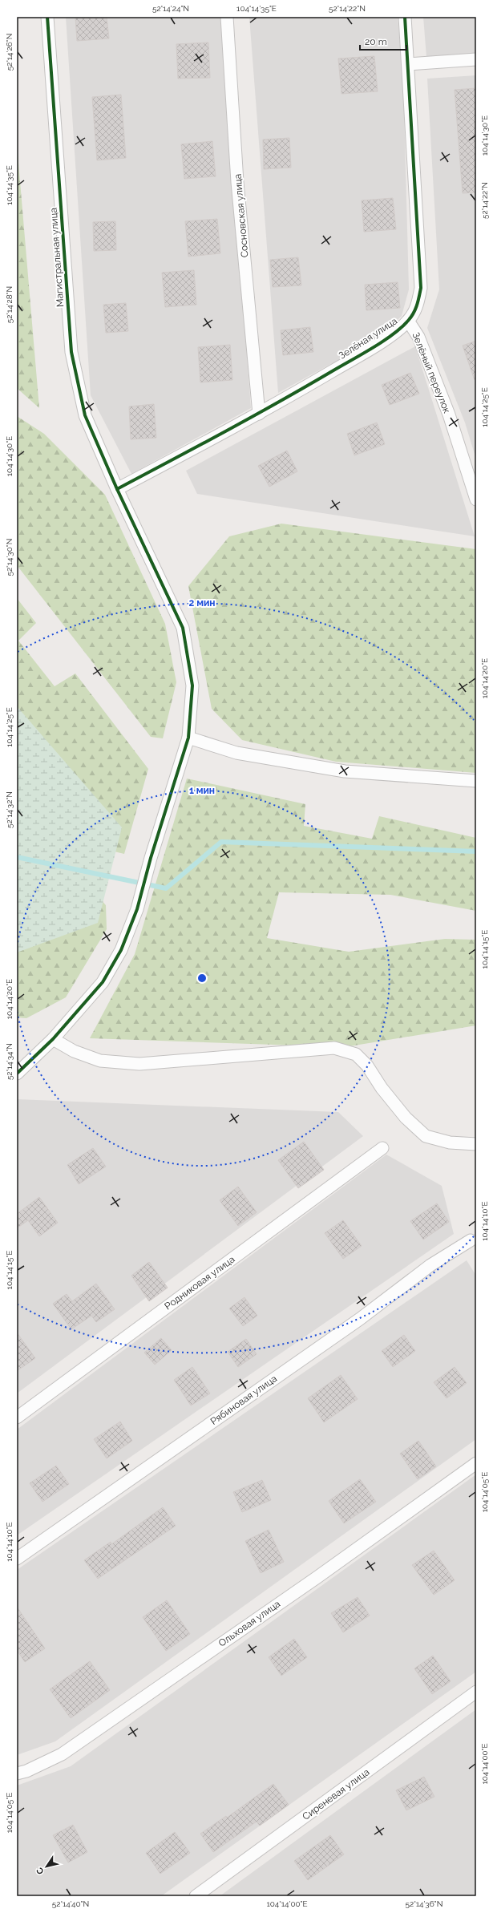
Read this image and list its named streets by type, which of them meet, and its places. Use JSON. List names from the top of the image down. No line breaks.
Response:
{"streets":{"street":["Сосновская улица","Магистральная улица","Зелёная улица","Зелёный переулок","Родниковая улица","Рябиновая улица","Ольховая улица","Сиреневая улица"]},"crossings":[["Сосновская улица","Зелёная улица"],["Магистральная улица","Зелёная улица"],["Зелёная улица","Зелёный переулок"]],"scale_bar":"20 m","north":"bottom left","coordinates":["52°14'24\"N","104°14'35\"E","52°14'22\"N","52°14'26\"N","104°14'30\"E","52°14'28\"N","104°14'25\"E","52°14'30\"N","104°14'20\"E","52°14'32\"N","104°14'15\"E","52°14'34\"N","104°14'10\"E","104°14'05\"E","104°14'00\"E","52°14'40\"N","52°14'36\"N"],"rings":["2 мин","1 мин"]}
